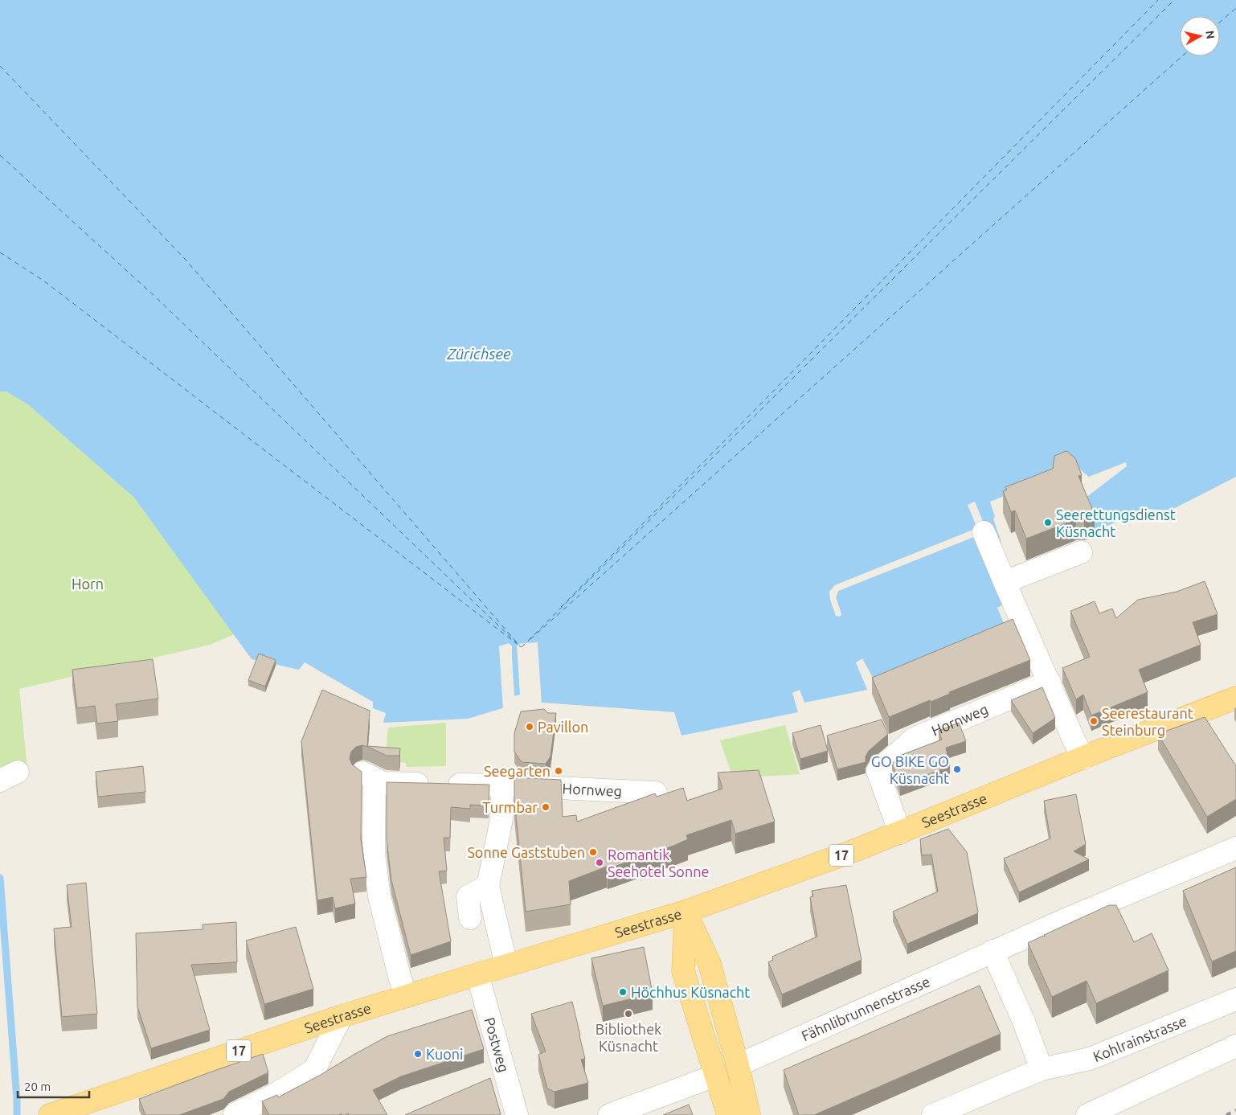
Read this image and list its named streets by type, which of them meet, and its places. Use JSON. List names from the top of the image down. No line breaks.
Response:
{"streets":{"main road":["Seestrasse","17"],"street":["Hornweg","Fähnlibrunnenstrasse","Kohlrainstrasse","Postweg"]},"crossings":[["Hornweg","Seestrasse"],["Seestrasse","Postweg"]],"water":["Zürichsee"],"parks":["Horn"],"places":["Seerettungsdienst Küsnacht","Seerestaurant Steinburg","Pavillon","GO BIKE GO Küsnacht","Seegarten","Turmbar","Sonne Gaststuben","Romantik Seehotel Sonne","Höchhus Küsnacht","Bibliothek Küsnacht","Kuoni"],"scale_bar":"20 m","north":"right"}
